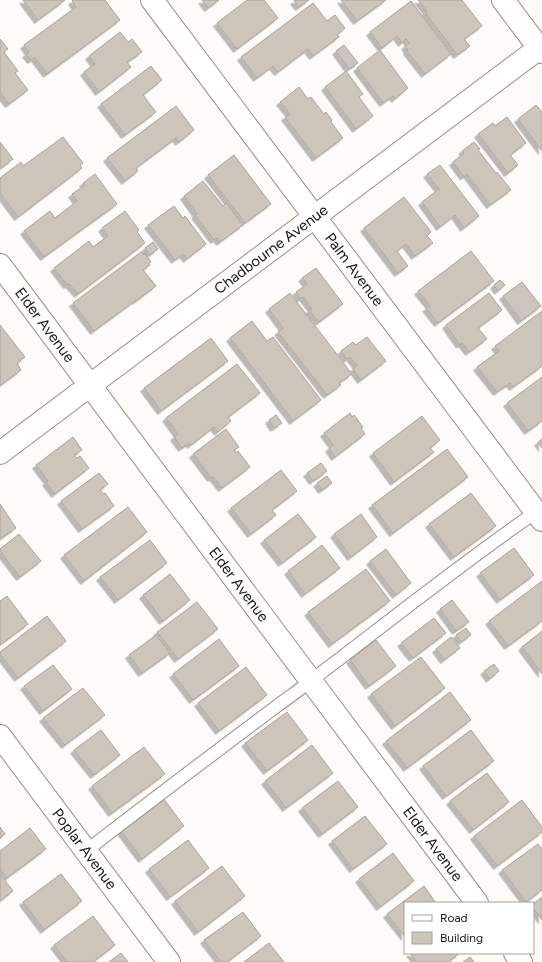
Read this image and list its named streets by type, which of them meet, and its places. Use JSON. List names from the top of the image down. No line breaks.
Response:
{"streets":{"street":["Chadbourne Avenue","Palm Avenue","Elder Avenue","Poplar Avenue"]},"crossings":[["Chadbourne Avenue","Palm Avenue"],["Chadbourne Avenue","Elder Avenue"]],"legend":["Road","Building"]}
